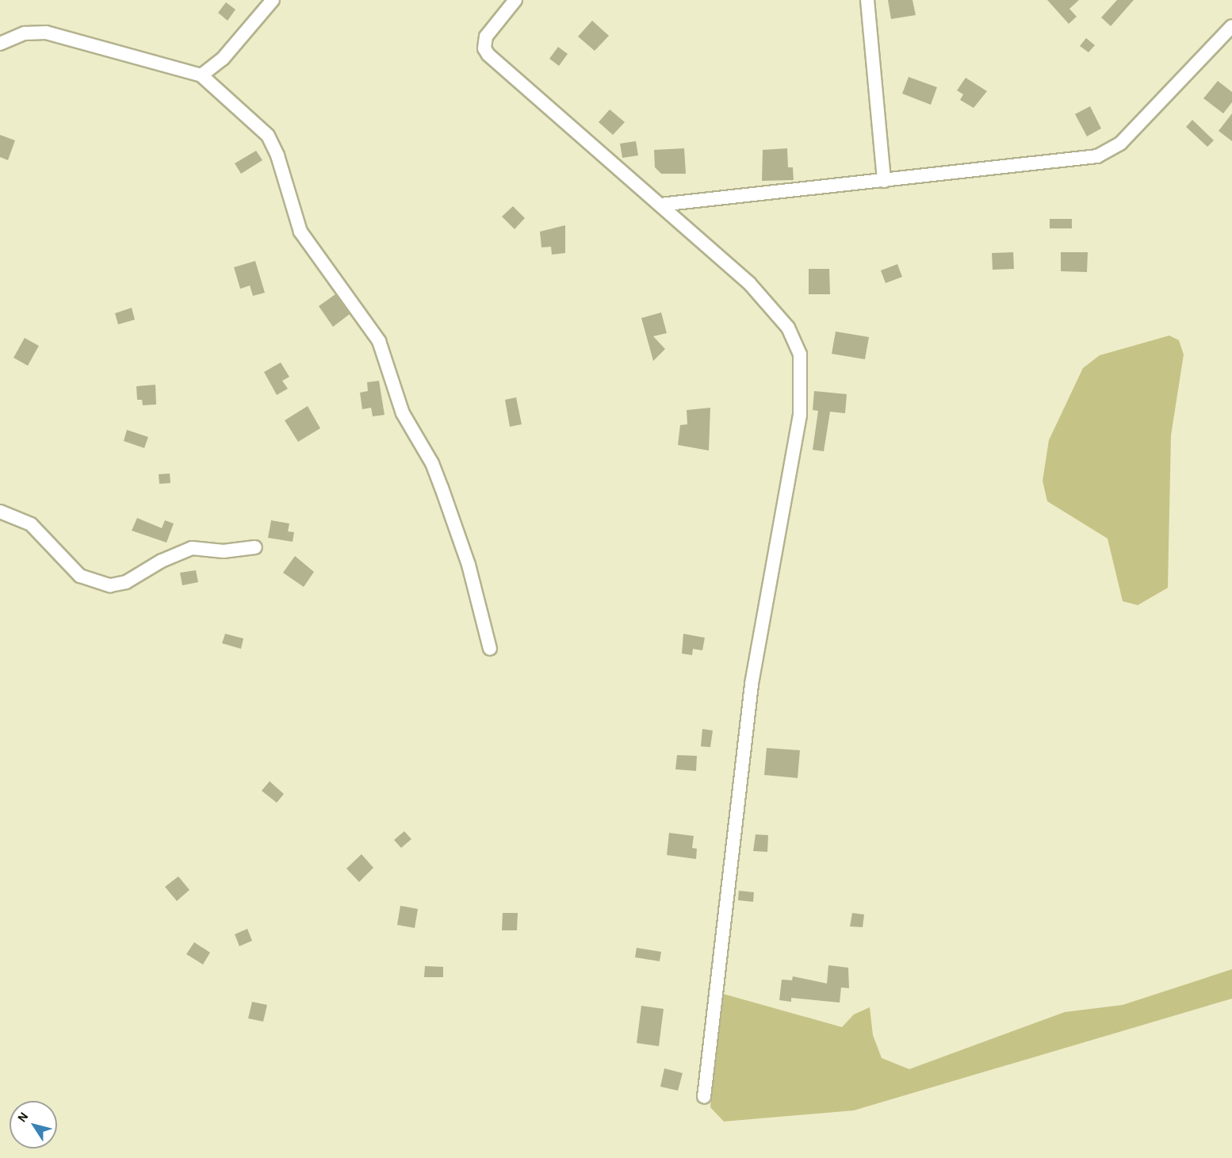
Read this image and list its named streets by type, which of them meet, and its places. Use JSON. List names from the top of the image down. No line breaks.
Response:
{"north":"top left"}
